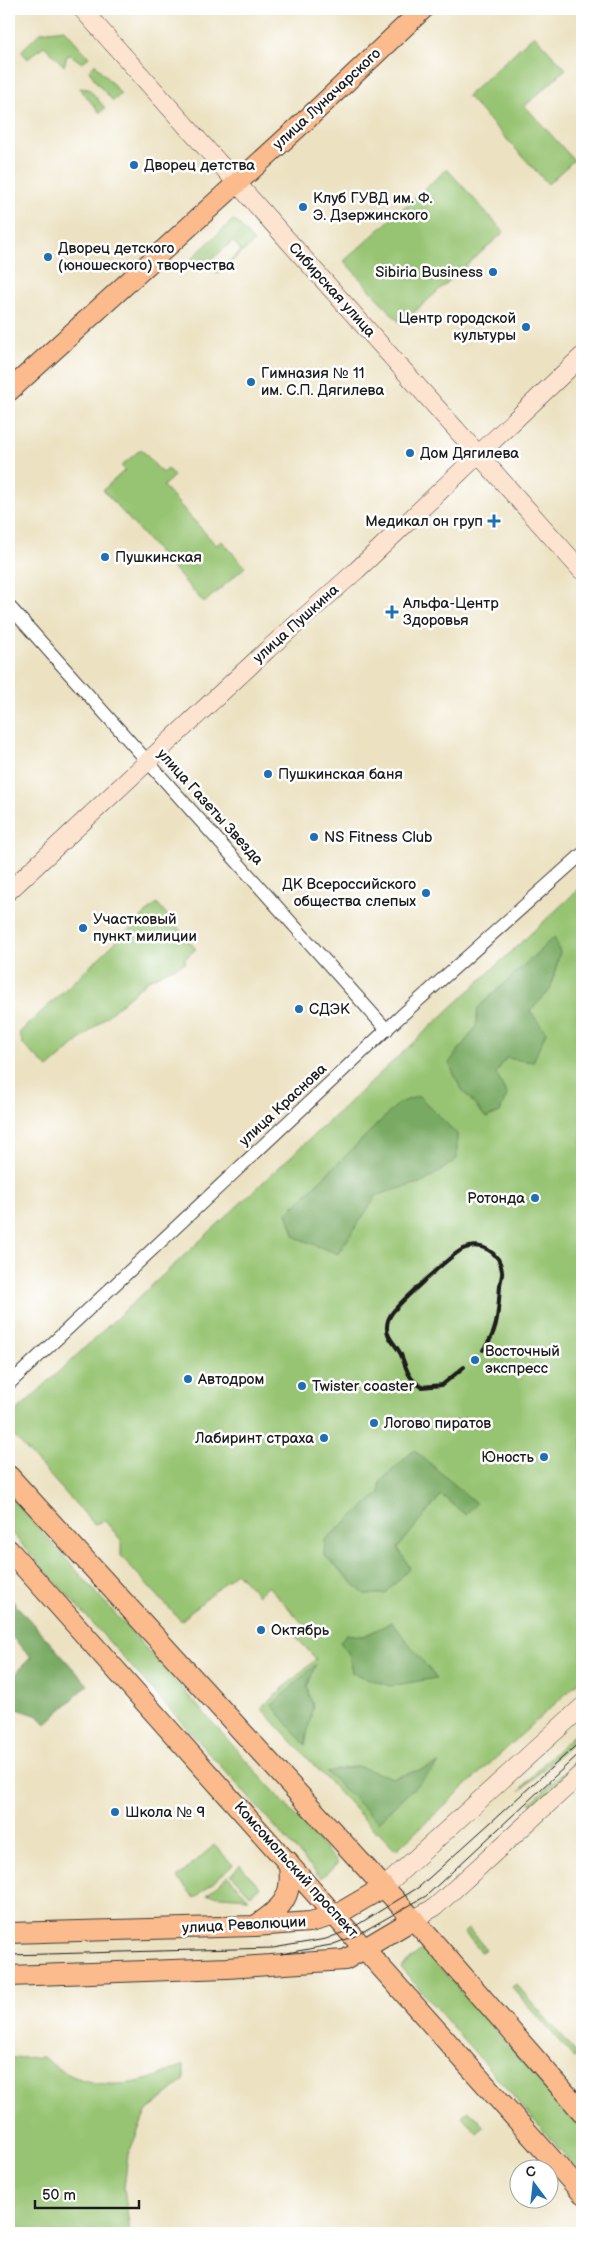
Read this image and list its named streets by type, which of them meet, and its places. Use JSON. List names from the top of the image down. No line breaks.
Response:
{"streets":{"main road":["улица Луначарского","Сибирская улица","улица Пушкина","Комсомольский проспект","улица Революции"],"street":["улица Газеты Звезда","улица Краснова"]},"crossings":[["улица Луначарского","Сибирская улица"],["Сибирская улица","улица Пушкина"],["улица Пушкина","улица Газеты Звезда"],["улица Газеты Звезда","улица Краснова"],["Комсомольский проспект","улица Революции"]],"places":{"other":["Дворец детства","Клуб ГУВД им. Ф. Э. Дзержинского","Дворец детского (юношеского) творчества","Sibiria Business","Центр городской культуры","Гимназия № 11 им. С.П. Дягилева","Дом Дягилева","Пушкинская","Пушкинская баня","NS Fitness Club","ДК Всероссийского общества слепых","Участковый пункт милиции","СДЭК","Ротонда","Восточный экспресс","Автодром","Twister coaster","Логово пиратов","Лабиринт cтраха","Юность","Октябрь","Школа № 9"],"health":["Медикал он груп","Альфа-Центр Здоровья"]},"scale_bar":"50 m","north":"top"}
